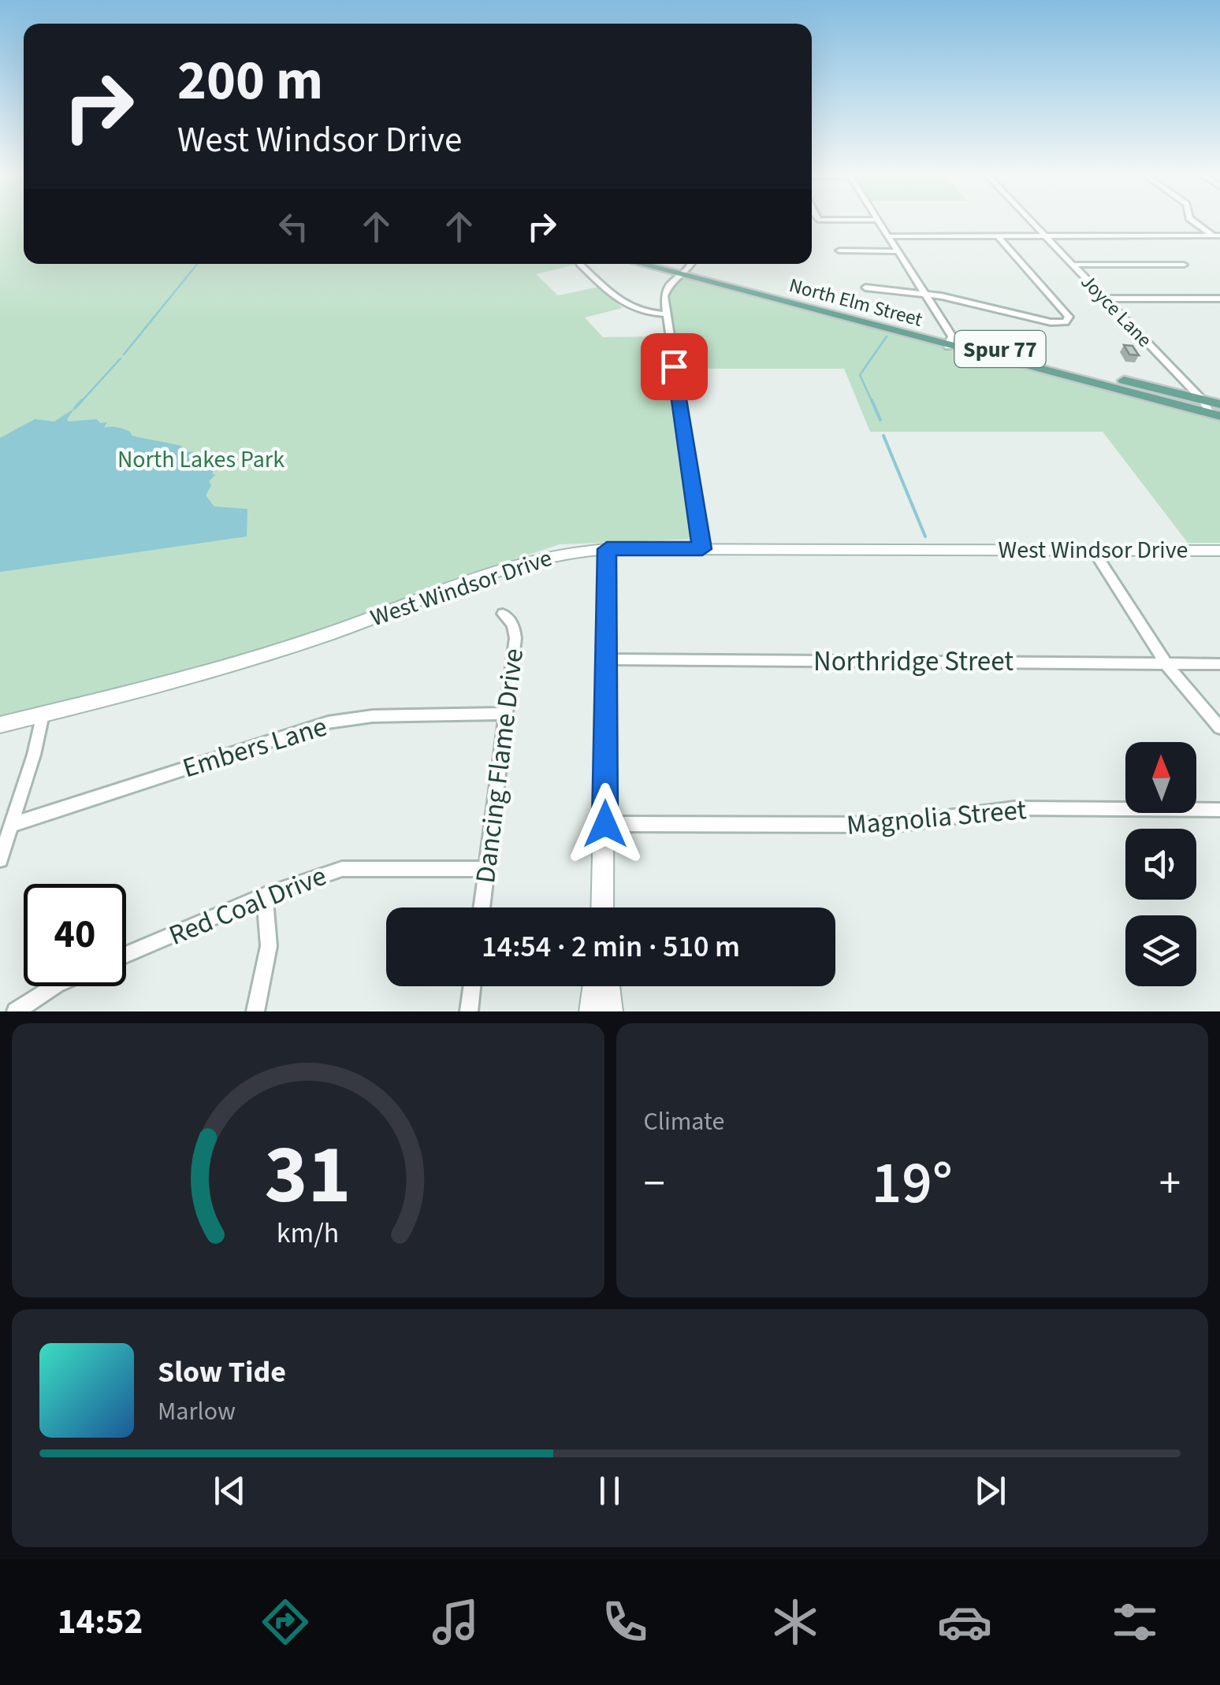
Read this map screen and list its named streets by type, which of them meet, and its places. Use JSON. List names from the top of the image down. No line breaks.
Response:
{"streets":{"main road":["North Elm Street","Spur 77"],"street":["Joyce Lane","West Windsor Drive","Northridge Street","Embers Lane","Dancing Flame Drive","Magnolia Street","Red Coal Drive"]},"crossings":[["North Elm Street","Joyce Lane"],["Embers Lane","Dancing Flame Drive"],["Dancing Flame Drive","Red Coal Drive"]],"parks":["North Lakes Park"],"north":"top","page":{"turn":["200 m","West Windsor Drive"],"limit":"40","trip":"14:54 · 2 min · 510 m","tile":"Climate","heat":["−","19°","+"],"song":["Slow Tide","Marlow"],"tabs":"14:52","gauge":["31","km/h"]}}
